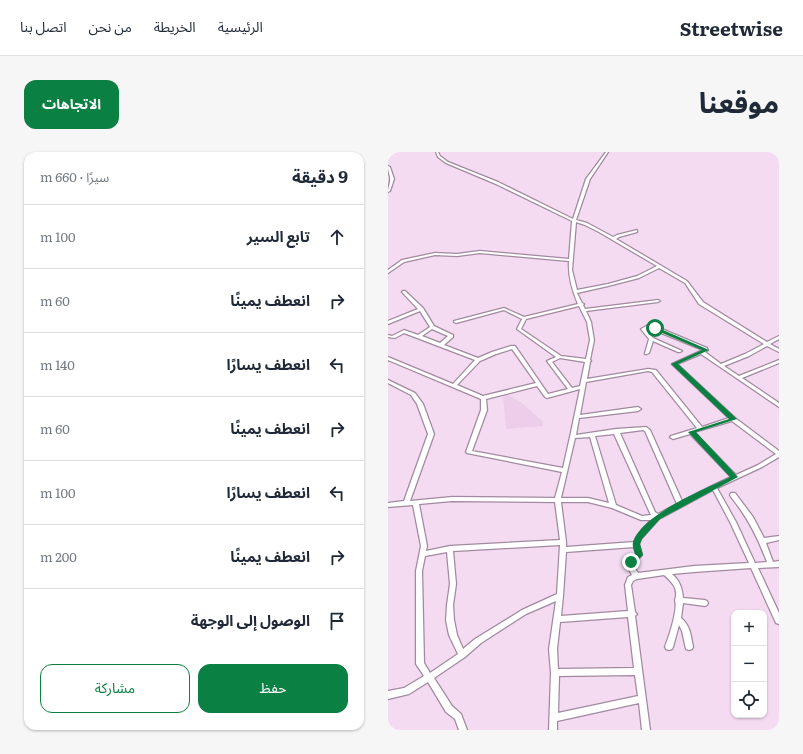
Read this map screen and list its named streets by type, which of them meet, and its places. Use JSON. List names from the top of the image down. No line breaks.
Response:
{"page":{"header":"Streetwise","nav":["الرئيسية","الخريطة","من نحن","اتصل بنا"],"title":"موقعنا","buttons":["الاتجاهات",["حفظ","مشاركة"]],"heading":["9 دقيقة","سيرًا · 660 m"],"list":[["تابع السير","100 m"],["انعطف يمينًا","60 m"],["انعطف يسارًا","140 m"],["انعطف يمينًا","60 m"],["انعطف يسارًا","100 m"],["انعطف يمينًا","200 m"],"الوصول إلى الوجهة"],"map_buttons":["+","−"]}}
